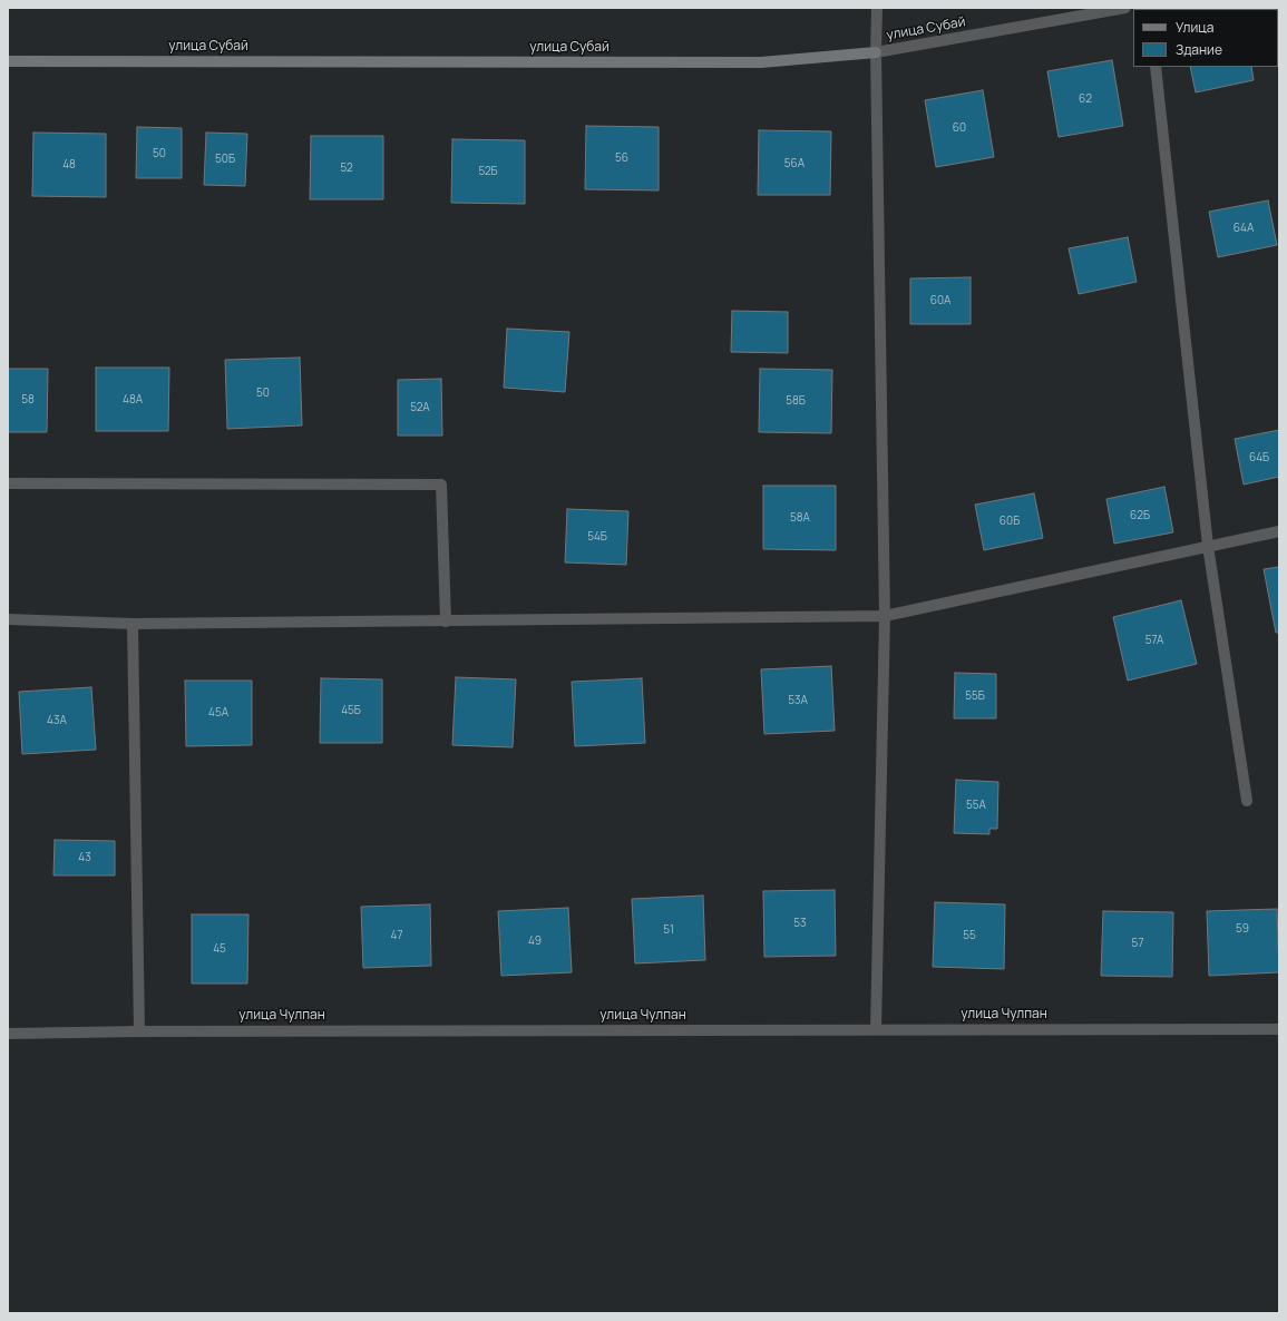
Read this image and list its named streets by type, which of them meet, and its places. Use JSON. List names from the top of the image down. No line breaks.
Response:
{"streets":{"street":["улица Субай","улица Чулпан"]},"house_numbers":["62","60","50","56","50Б","56А","48","52","52Б","64А","60А","50","58","48А","58Б","52А","64Б","62Б","58А","60Б","54Б","57А","55Б","53А","45Б","45А","43А","55А","43","53","59","51","47","55","49","57","45"],"legend":["Улица","Здание"]}
